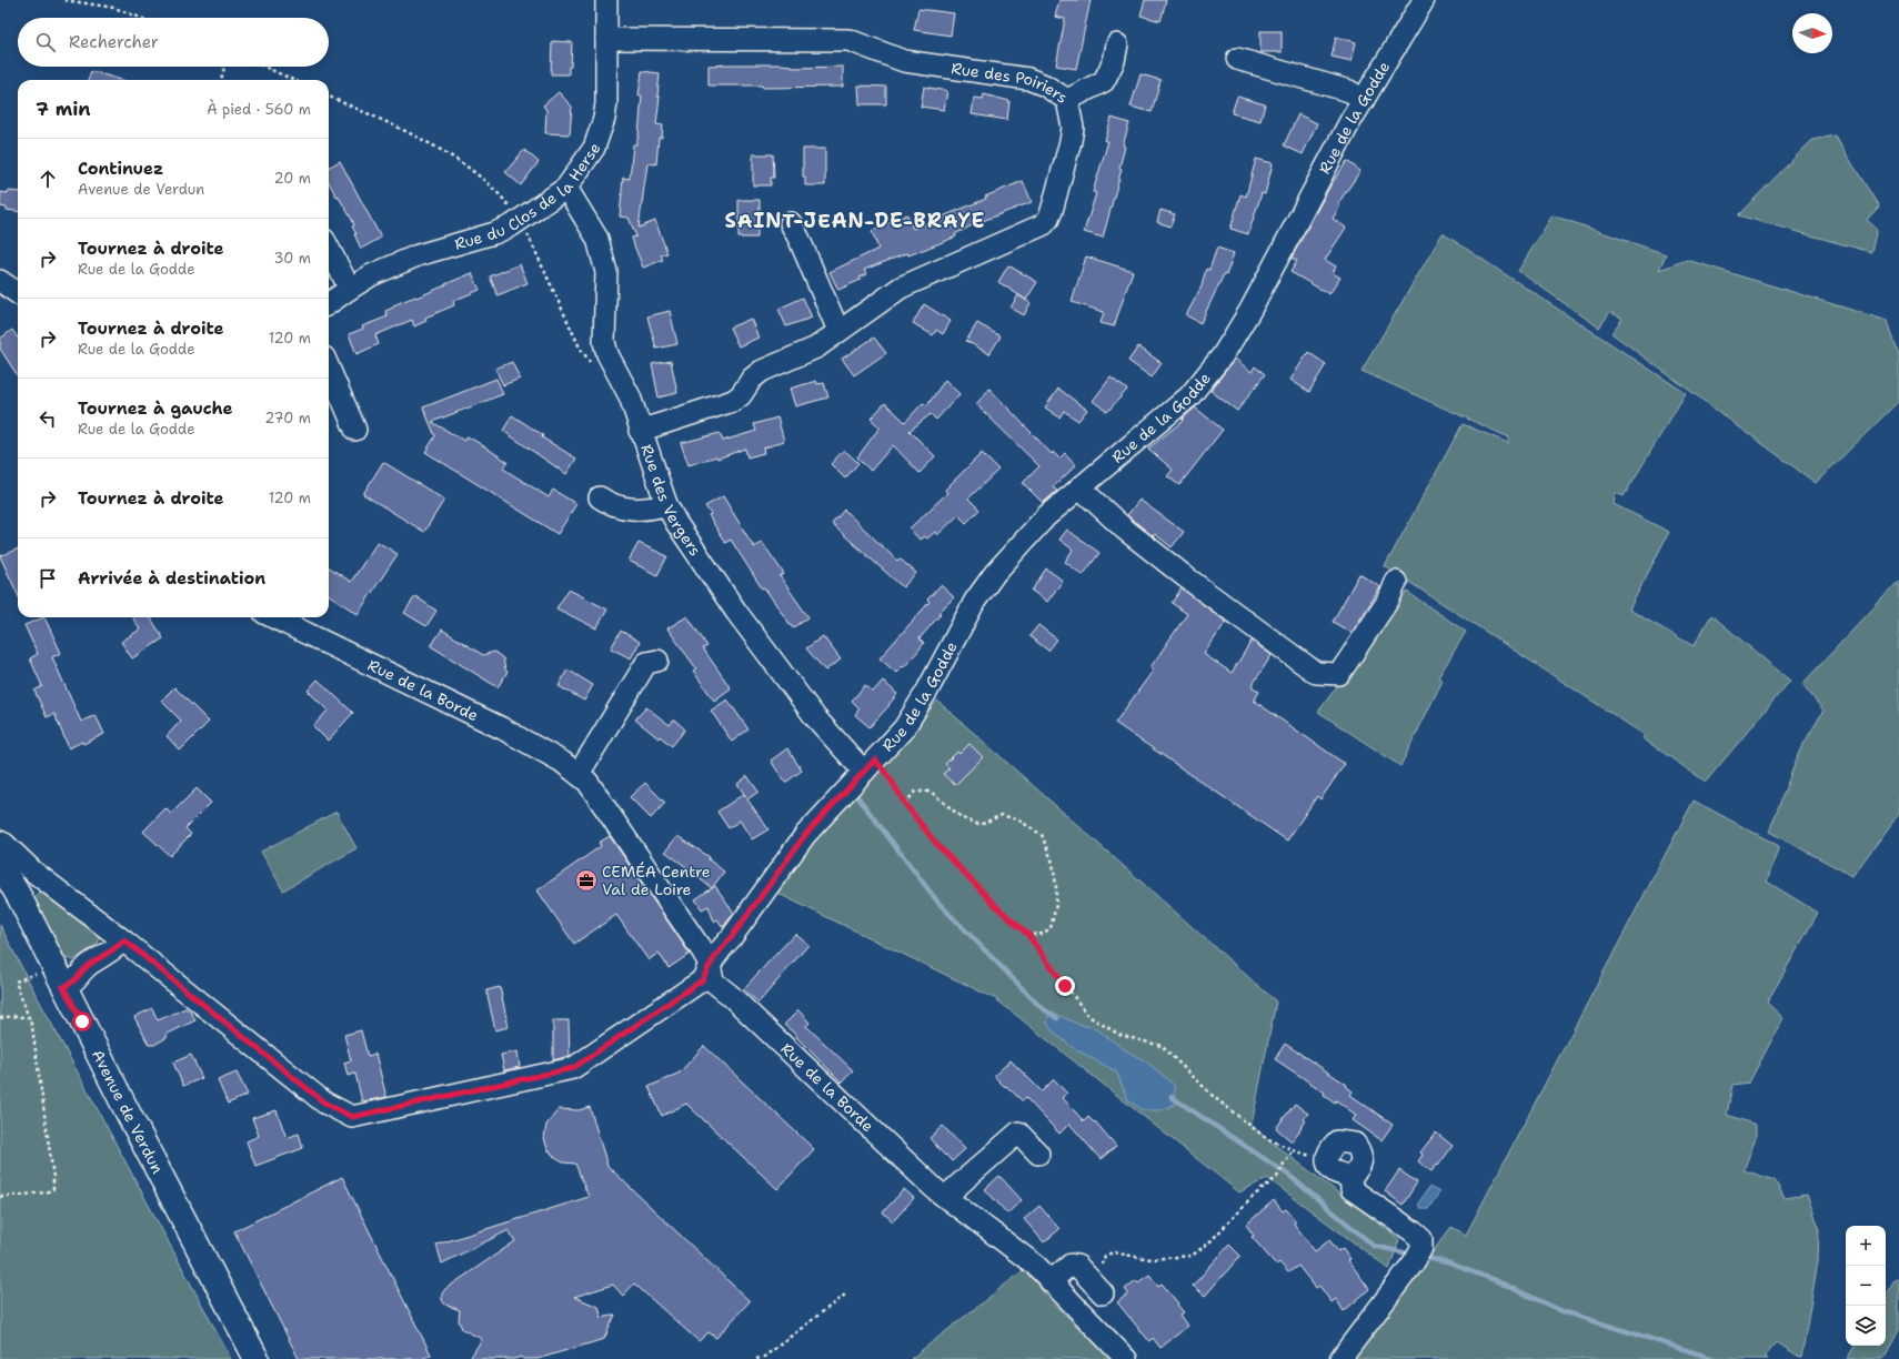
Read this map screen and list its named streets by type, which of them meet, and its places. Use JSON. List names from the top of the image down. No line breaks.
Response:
{"streets":{"main road":["Avenue de Verdun"],"street":["Rue des Poiriers","Rue de la Godde","Rue du Clos de la Herse","Rue des Vergers","Rue de la Borde"]},"crossings":[["Rue des Poiriers","Rue du Clos de la Herse"],["Rue des Poiriers","Rue des Vergers"],["Rue de la Godde","Rue des Vergers"],["Rue de la Godde","Rue de la Borde"],["Rue du Clos de la Herse","Rue des Vergers"]],"districts":["SAINT-JEAN-DE-BRAYE"],"places":{"office":["CEMÉA Centre Val de Loire"]},"north":"right","page":{"search":"Rechercher","heading":["7 min","À pied · 560 m"],"list":[["Continuez","Avenue de Verdun","20 m"],["Tournez à droite","Rue de la Godde","30 m"],["Tournez à droite","Rue de la Godde","120 m"],["Tournez à gauche","Rue de la Godde","270 m"],["Tournez à droite","120 m"],"Arrivée à destination"],"map_buttons":["+","−"]}}
